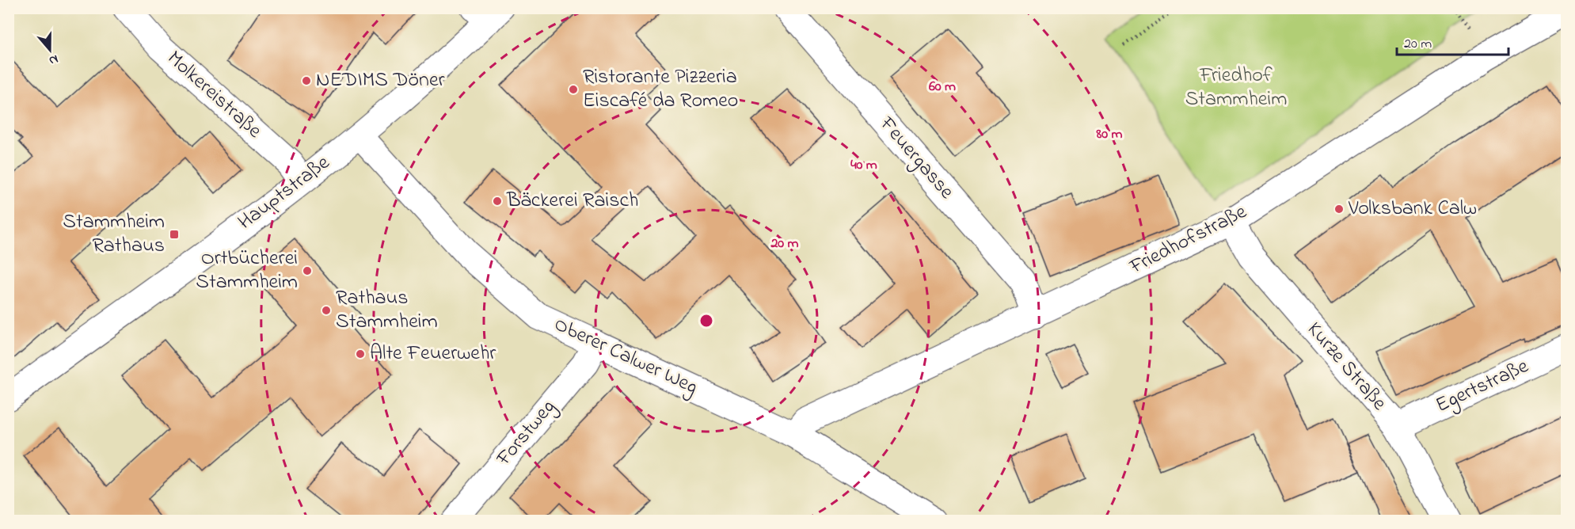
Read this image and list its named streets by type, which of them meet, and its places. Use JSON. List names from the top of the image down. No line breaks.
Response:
{"streets":{"street":["Molkereistraße","Feuergasse","Hauptstraße","Friedhofstraße","Oberer Calwer Weg","Kurze Straße","Egertstraße","Forstweg"]},"crossings":[["Molkereistraße","Hauptstraße"],["Feuergasse","Friedhofstraße"],["Hauptstraße","Oberer Calwer Weg"],["Friedhofstraße","Oberer Calwer Weg"],["Friedhofstraße","Kurze Straße"],["Oberer Calwer Weg","Forstweg"],["Kurze Straße","Egertstraße"]],"parks":["Friedhof Stammheim"],"places":{"other":["NEDIMS Döner","Ristorante Pizzeria Eiscafé da Romeo","Bäckerei Raisch","Volksbank Calw","Ortbücherei Stammheim","Rathaus Stammheim","Alte Feuerwehr"],"transit":["Stammheim Rathaus"]},"scale_bar":"20 m","north":"bottom","rings":["60 m","80 m","40 m","20 m"]}
